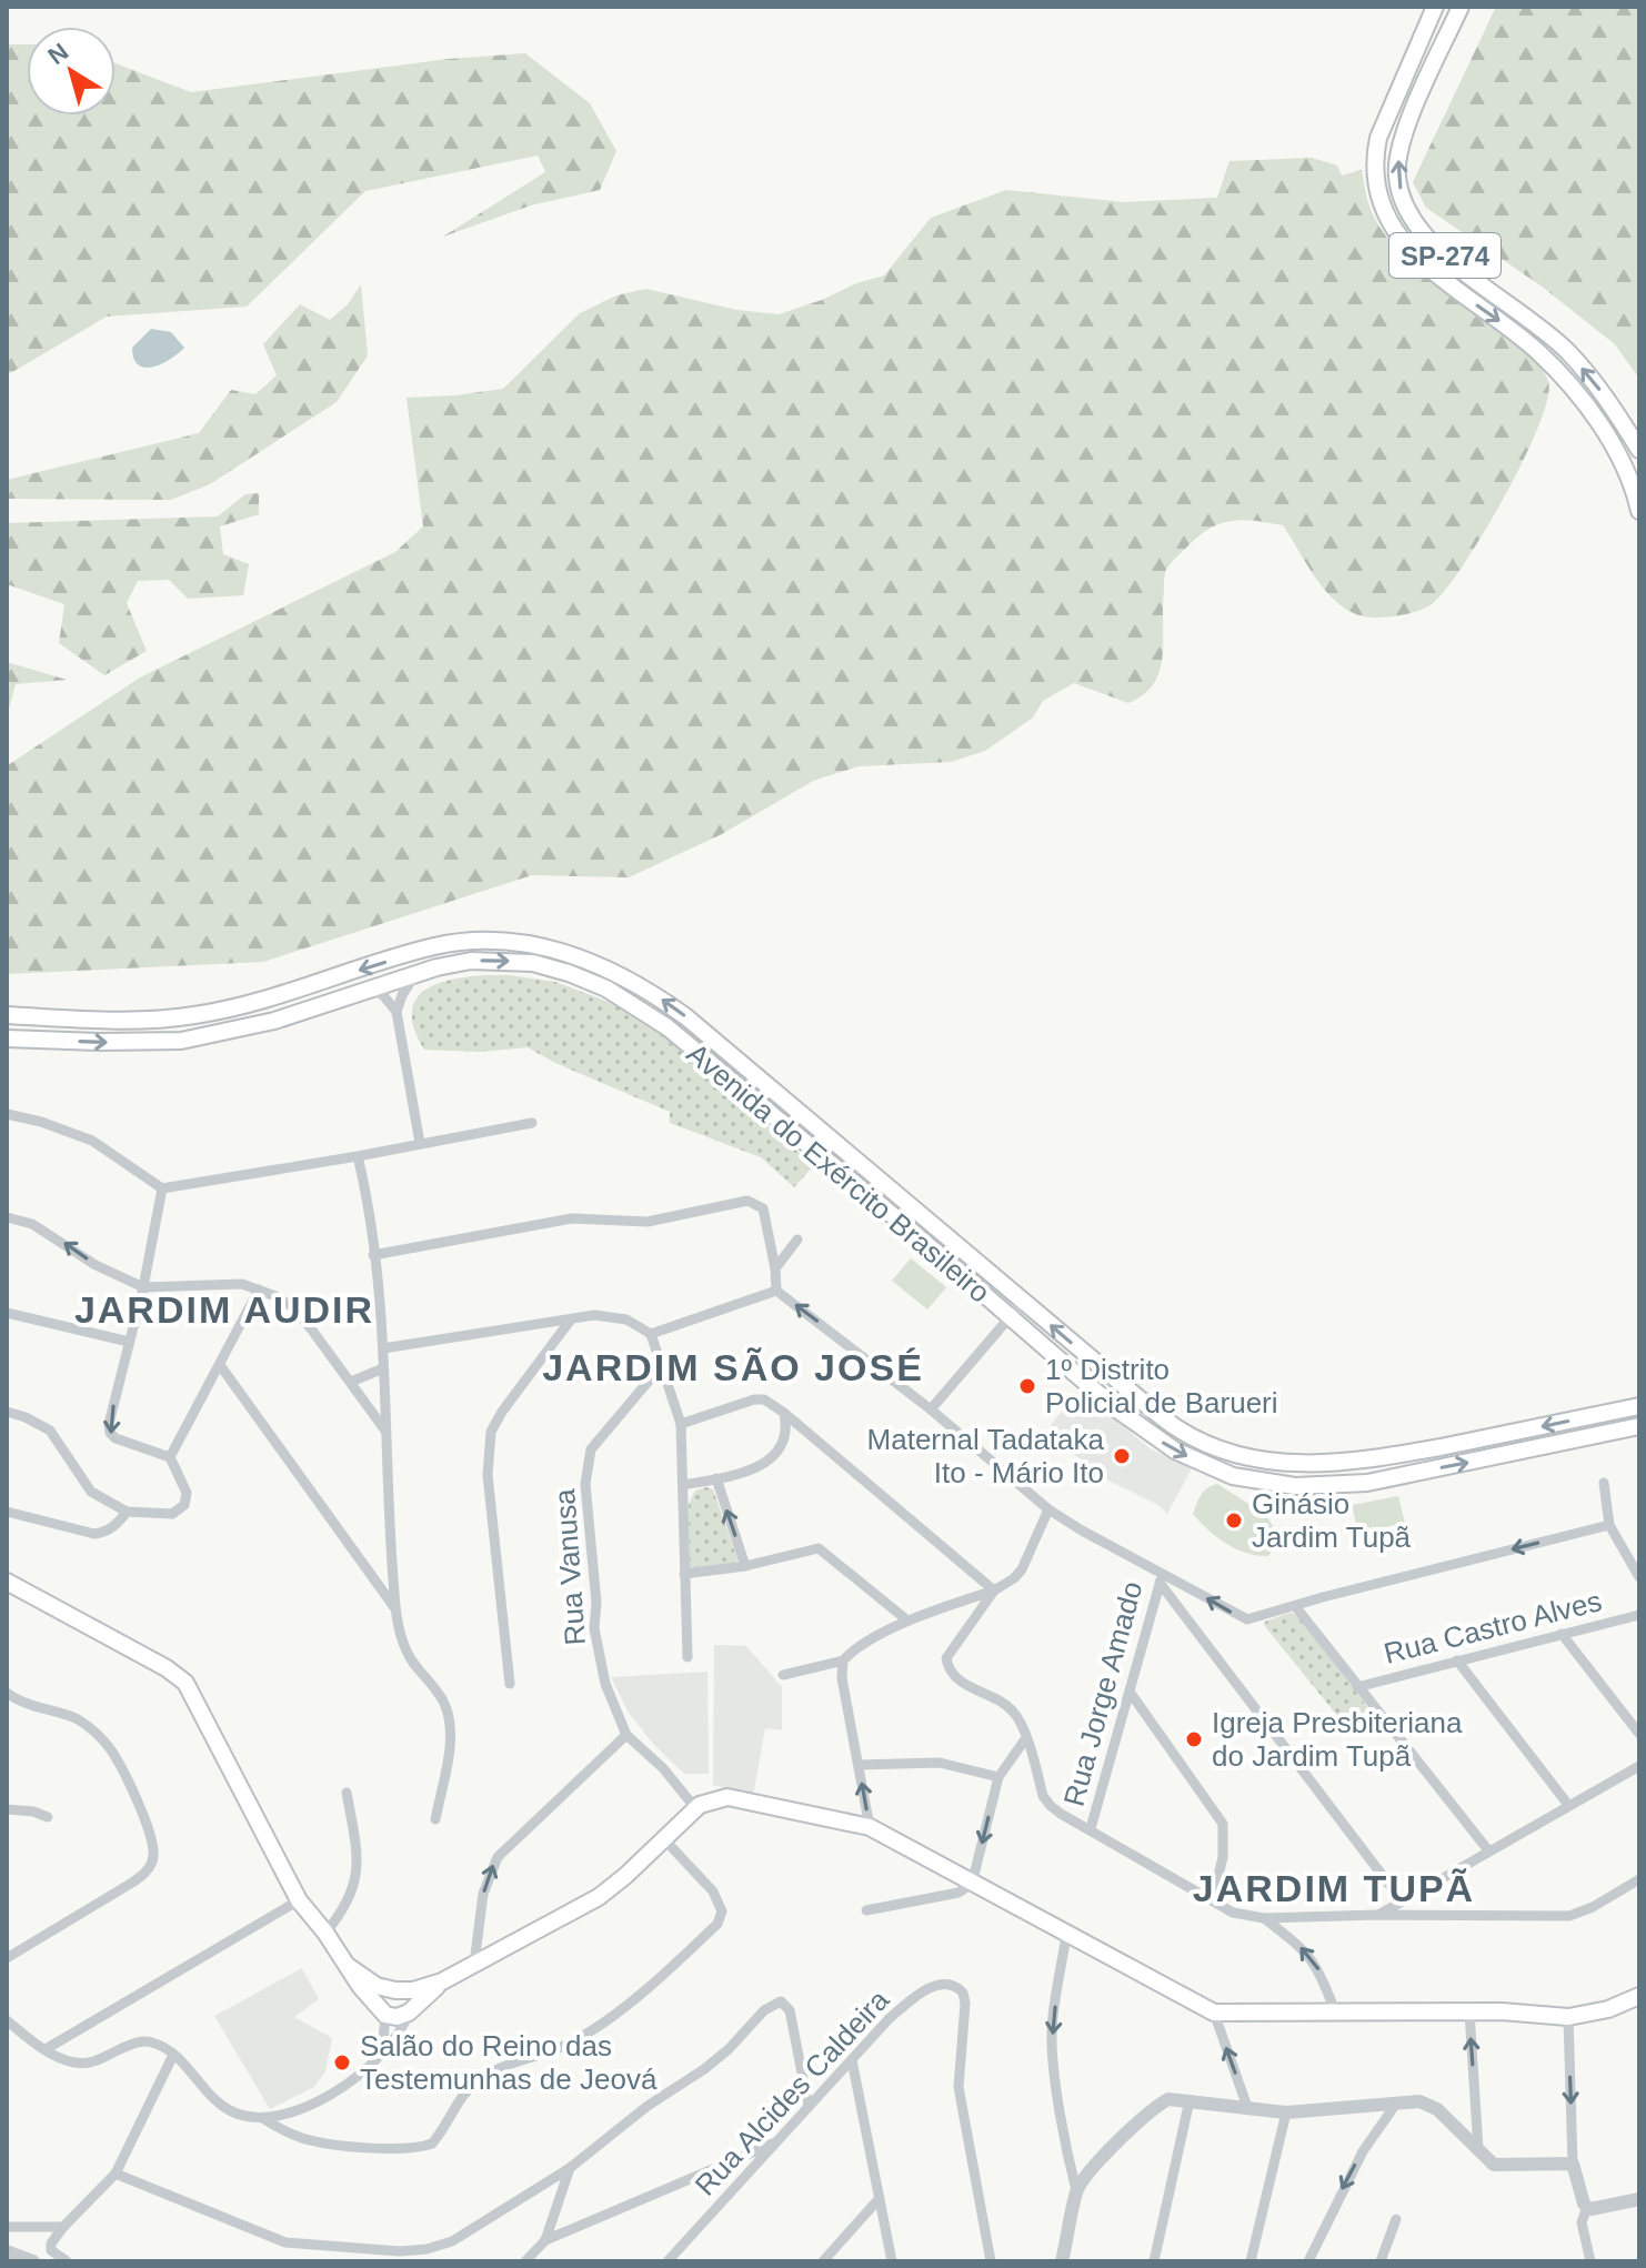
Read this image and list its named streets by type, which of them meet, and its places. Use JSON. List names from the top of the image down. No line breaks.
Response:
{"streets":{"main road":["SP-274","Avenida do Exército Brasileiro"],"street":["Rua Vanusa","Rua Castro Alves","Rua Jorge Amado","Rua Alcides Caldeira"]},"districts":["JARDIM AUDIR","JARDIM SÃO JOSÉ","JARDIM TUPÃ"],"places":["1º Distrito Policial de Barueri","Maternal Tadataka Ito - Mário Ito","Ginásio Jardim Tupã","Igreja Presbiteriana do Jardim Tupã","Salão do Reino das Testemunhas de Jeová"],"north":"top left"}
